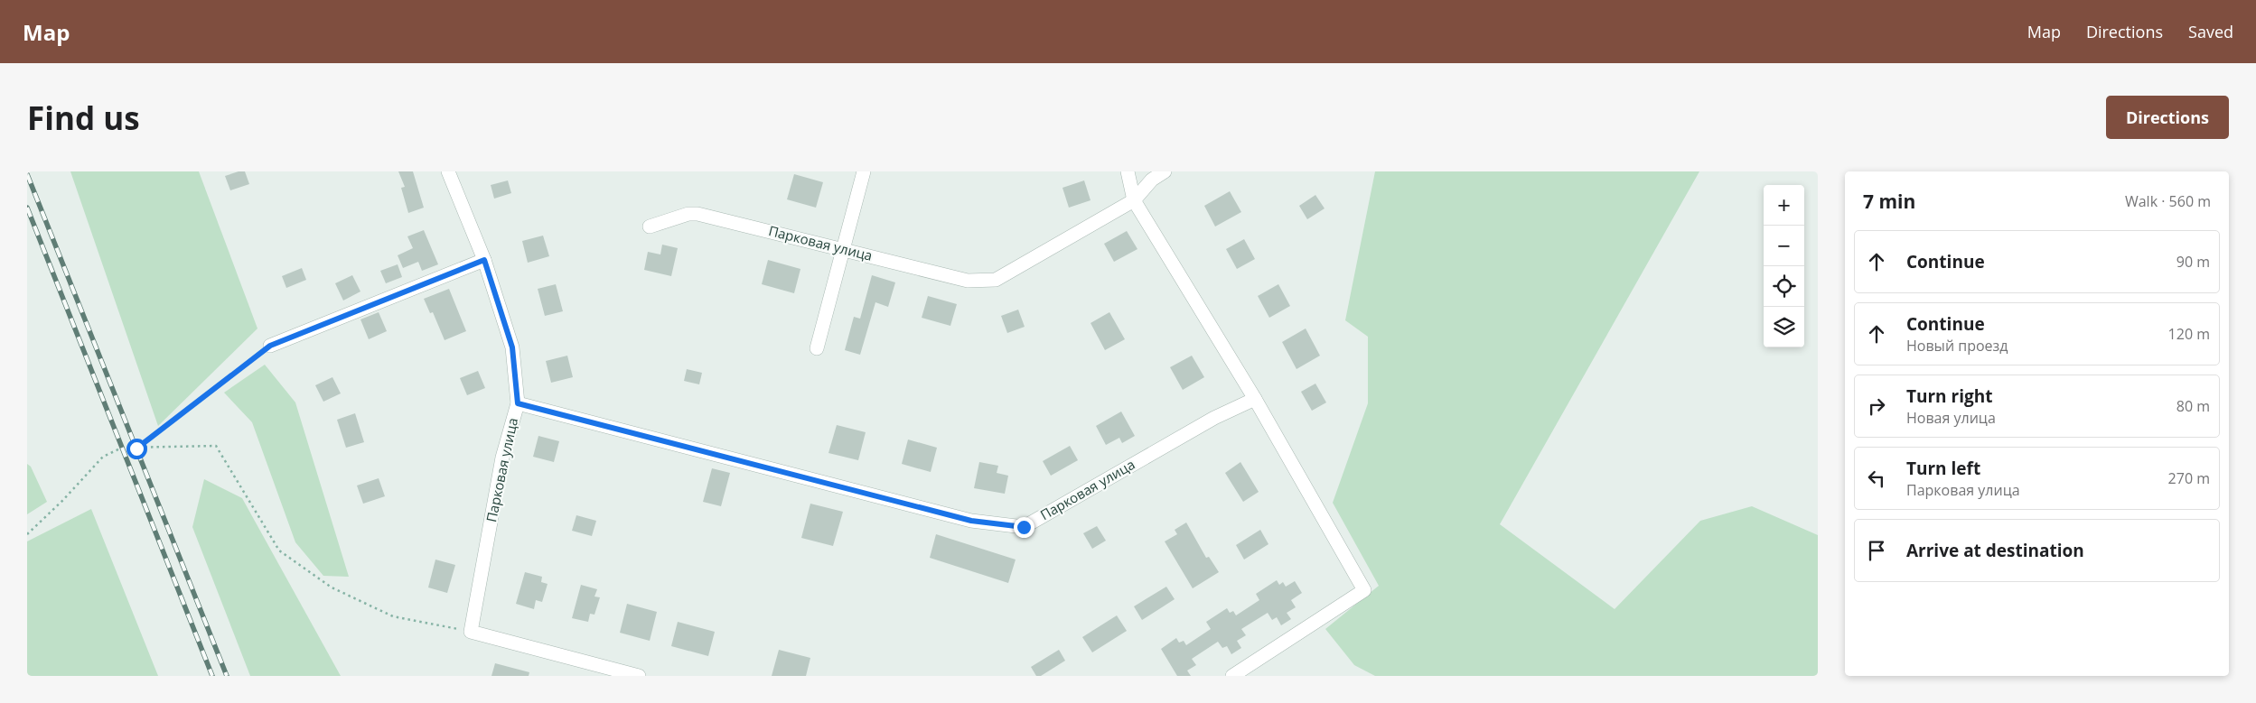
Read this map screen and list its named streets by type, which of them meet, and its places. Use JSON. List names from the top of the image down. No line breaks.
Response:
{"streets":{"street":["Парковая улица"]},"page":{"header":"Map","nav":["Map","Directions","Saved"],"buttons":"Directions","title":"Find us","heading":["7 min","Walk · 560 m"],"map_buttons":["+","−"],"list":[["Continue","90 m"],["Continue","Новый проезд","120 m"],["Turn right","Новая улица","80 m"],["Turn left","Парковая улица","270 m"],"Arrive at destination"]}}
